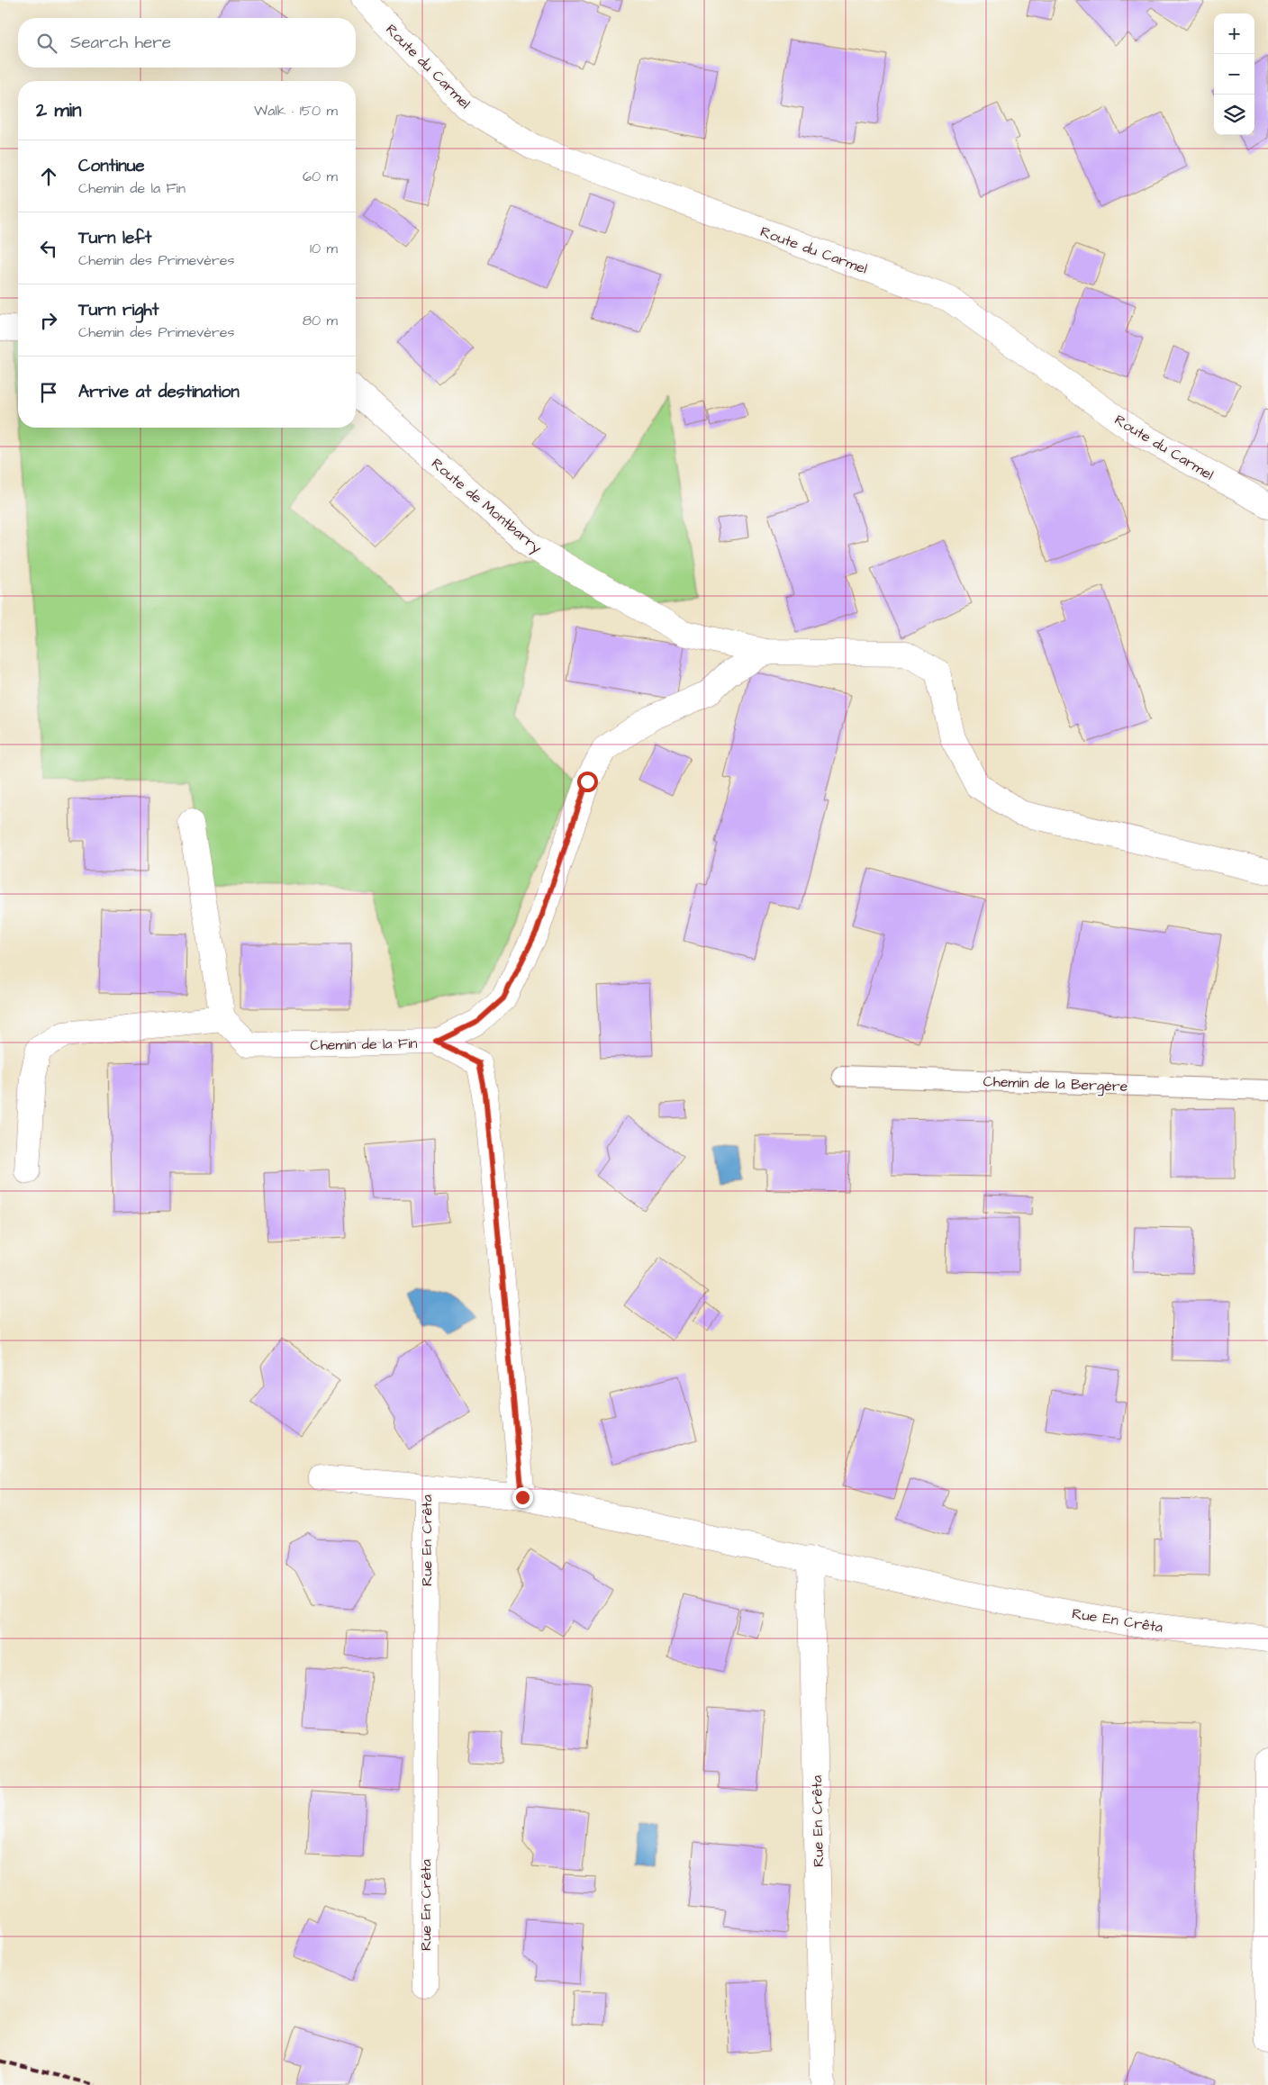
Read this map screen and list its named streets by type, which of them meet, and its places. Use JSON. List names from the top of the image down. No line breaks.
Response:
{"streets":{"street":["Route du Carmel","Route de Montbarry","Chemin de la Fin","Rue En Crêta"],"lane":["Chemin de la Bergère"]},"crossings":[["Route de Montbarry","Chemin de la Fin"]],"page":{"map_buttons":["+","−"],"search":"Search here","heading":["2 min","Walk · 150 m"],"list":[["Continue","Chemin de la Fin","60 m"],["Turn left","Chemin des Primevères","10 m"],["Turn right","Chemin des Primevères","80 m"],"Arrive at destination"]}}
